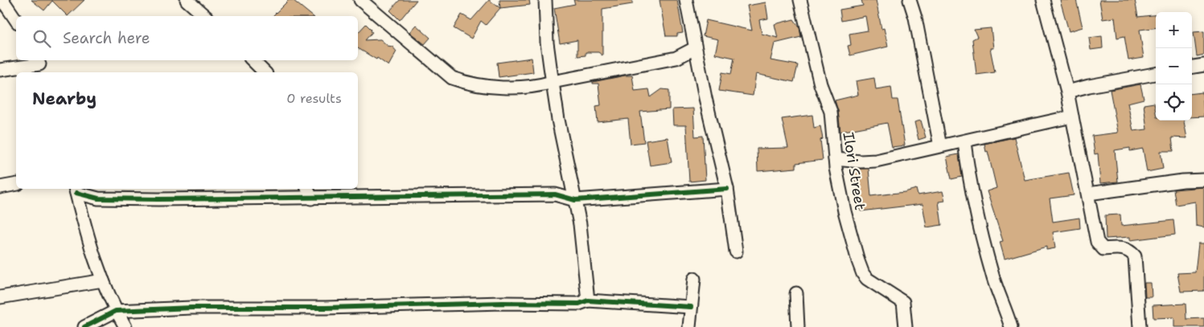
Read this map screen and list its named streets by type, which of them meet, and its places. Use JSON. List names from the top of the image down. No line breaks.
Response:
{"streets":{"street":["Ilori Street"]},"page":{"map_buttons":["+","−"],"search":"Search here","heading":["Nearby","0 results"]}}
